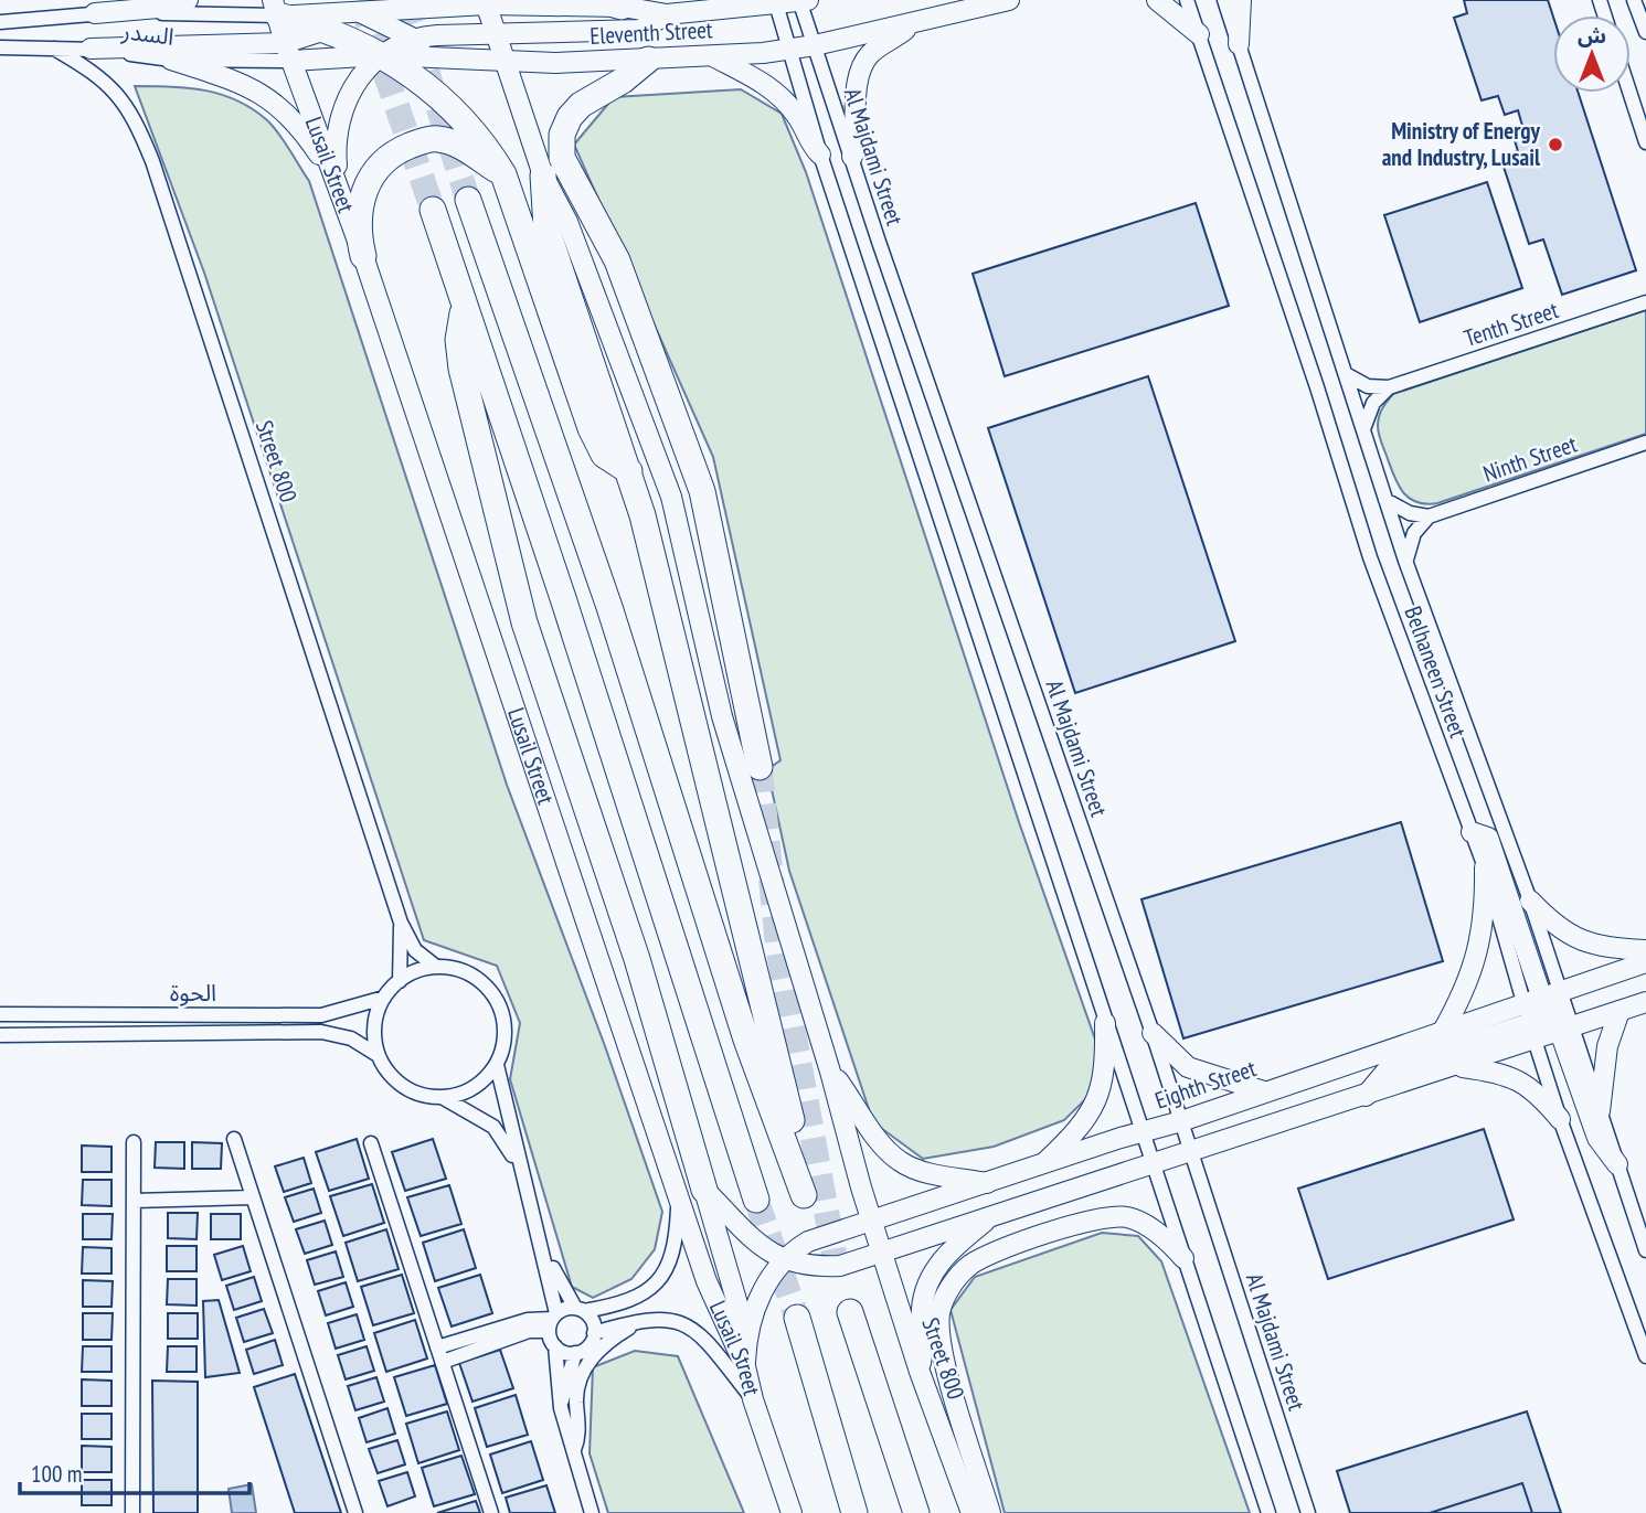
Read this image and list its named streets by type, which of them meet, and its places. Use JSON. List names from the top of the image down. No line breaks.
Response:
{"streets":{"street":["Eleventh Street","السدر","Al Majdami Street","Lusail Street","Tenth Street","Ninth Street","Street 800","Belhaneen Street","الحوة","Eighth Street"]},"crossings":[["Eleventh Street","السدر"],["Eleventh Street","Al Majdami Street"],["Eleventh Street","Lusail Street"],["السدر","Lusail Street"],["السدر","Street 800"],["Al Majdami Street","Eighth Street"],["Lusail Street","Eighth Street"],["Street 800","الحوة"],["Street 800","Eighth Street"],["Belhaneen Street","Eighth Street"]],"places":["Ministry of Energy and Industry, Lusail"],"scale_bar":"100 m","north":"top"}
